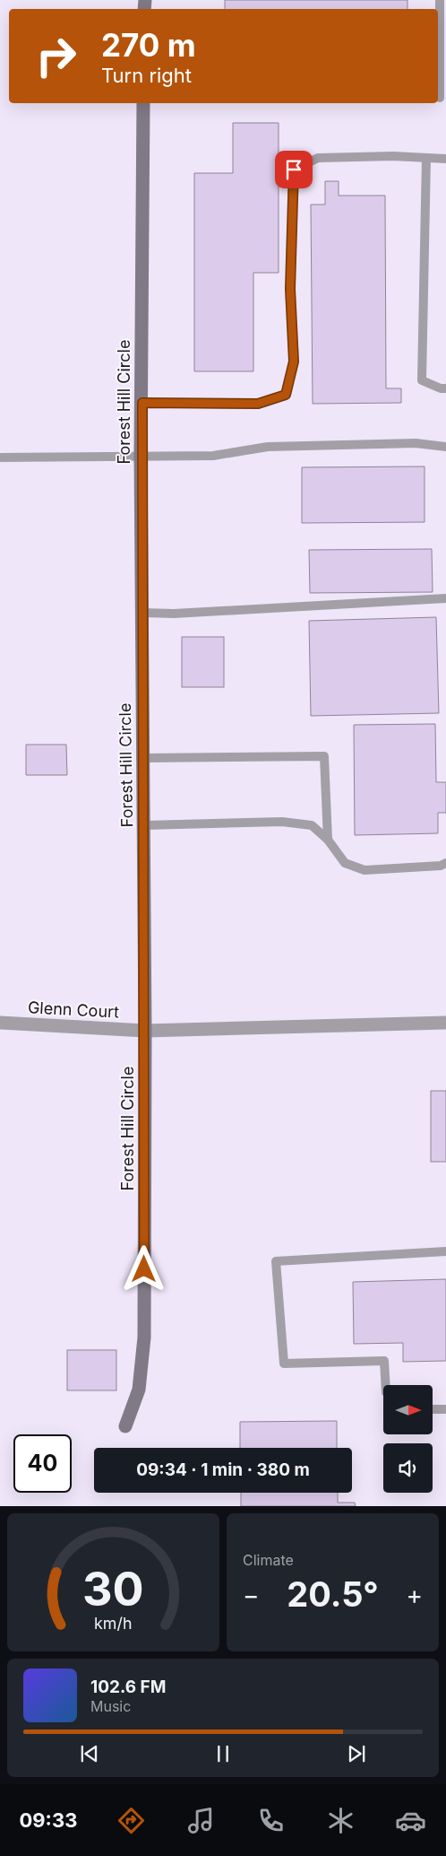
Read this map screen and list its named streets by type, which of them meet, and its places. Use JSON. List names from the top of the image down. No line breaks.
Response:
{"streets":{"street":["Forest Hill Circle","Glenn Court"]},"crossings":[["Forest Hill Circle","Glenn Court"]],"north":"right","page":{"turn":["270 m","Turn right"],"limit":"40","trip":"09:34 · 1 min · 380 m","tile":"Climate","heat":["−","20.5°","+"],"song":["102.6 FM","Music"],"tabs":"09:33","gauge":["30","km/h"]}}
